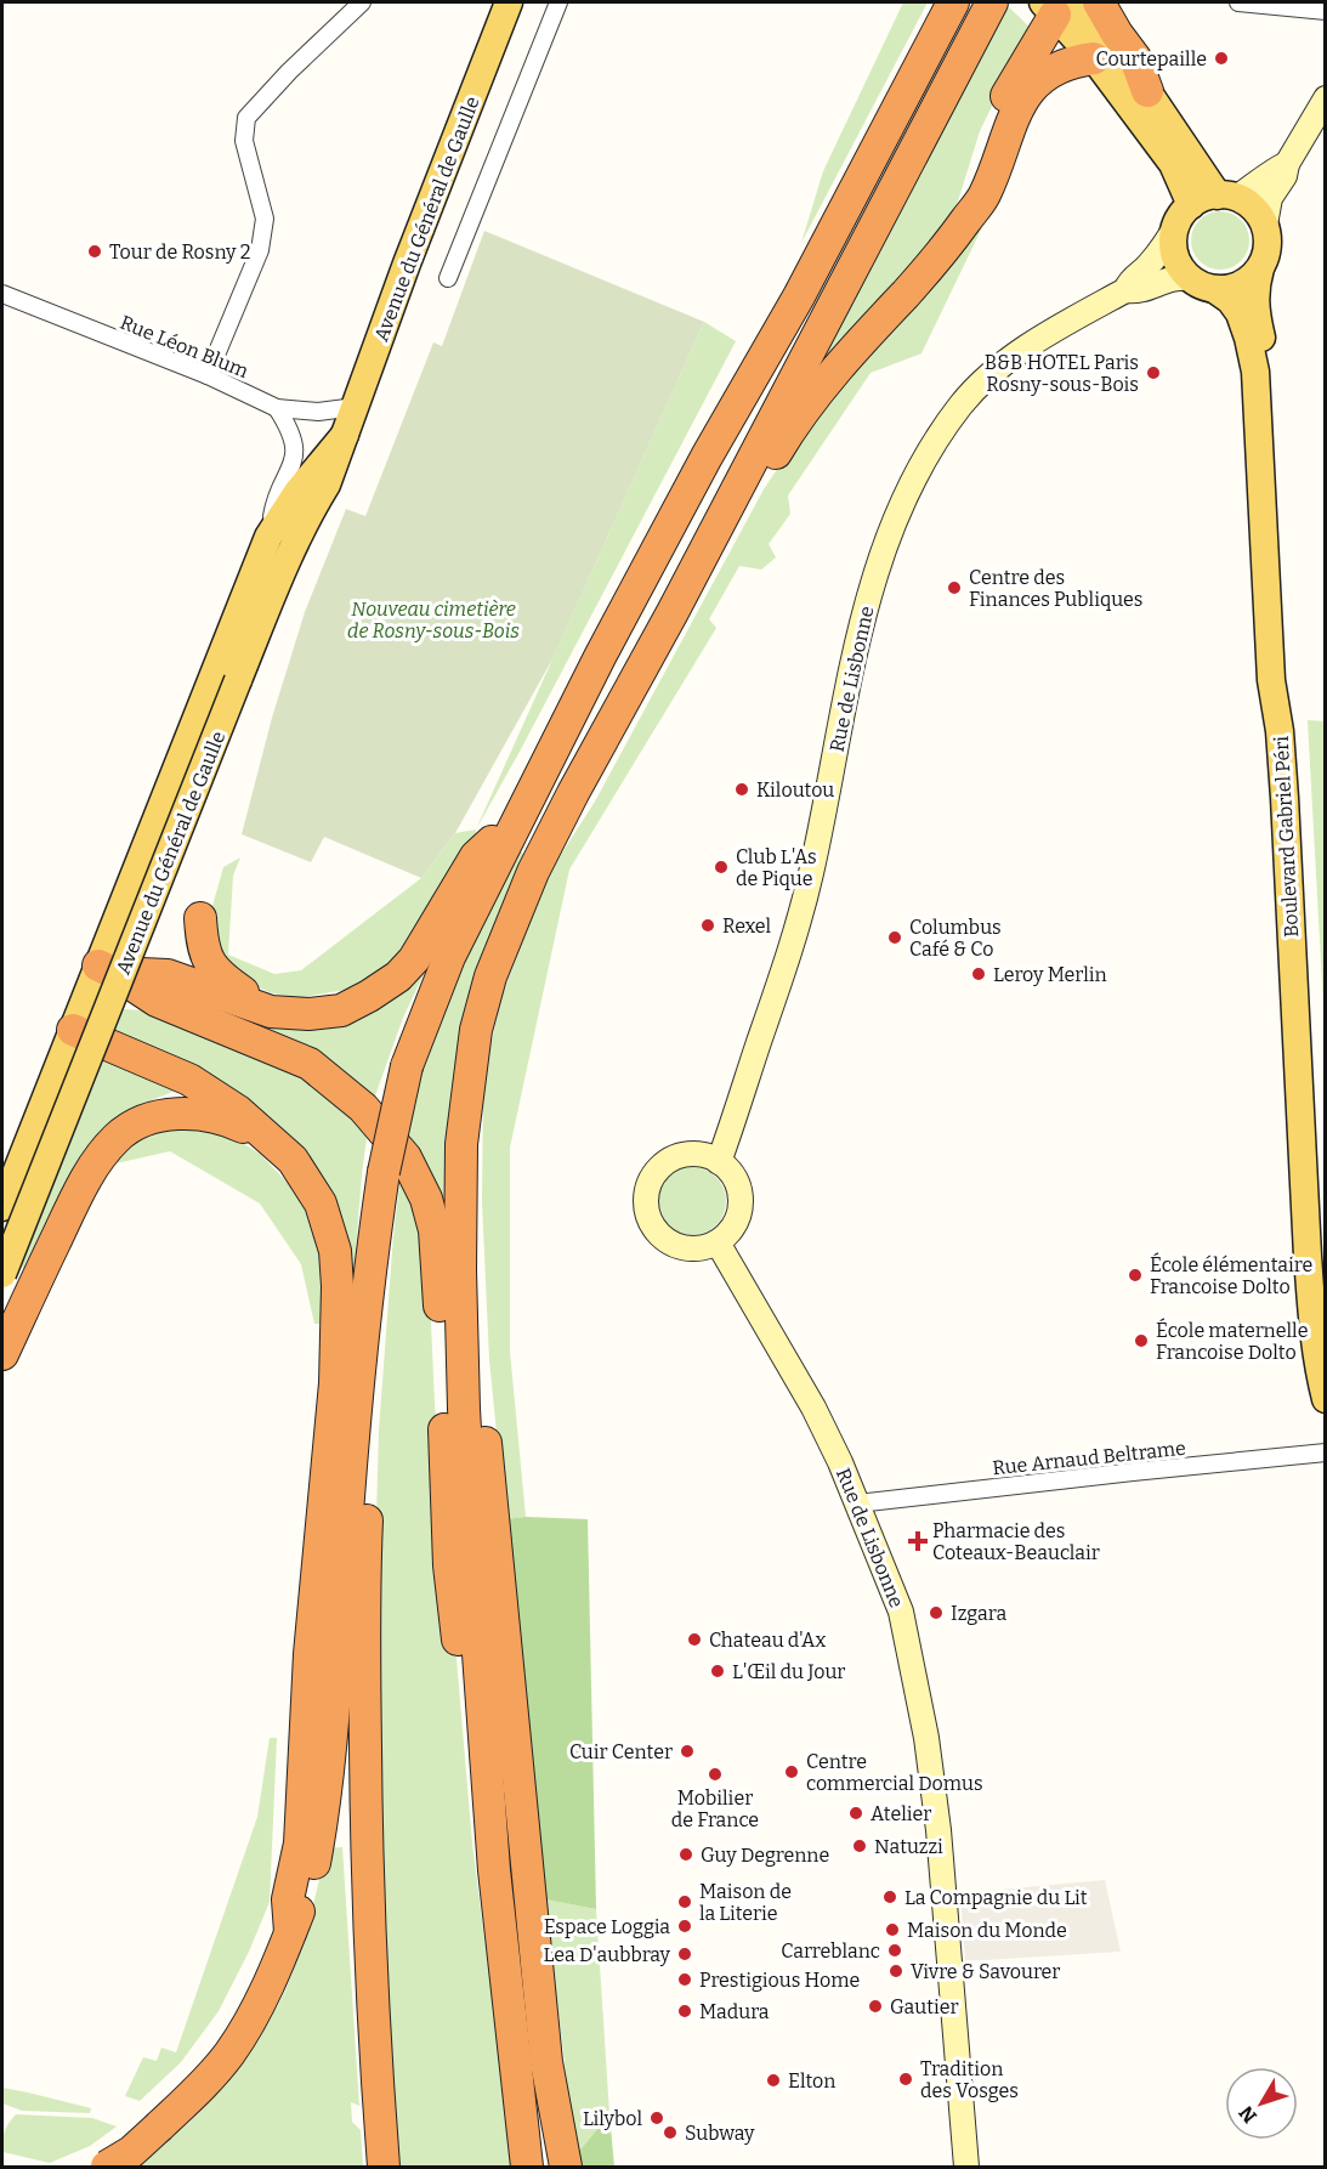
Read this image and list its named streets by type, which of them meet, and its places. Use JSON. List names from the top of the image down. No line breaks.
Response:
{"streets":{"main road":["Avenue du Général de Gaulle","Boulevard Gabriel Péri"],"street":["Rue Léon Blum","Rue de Lisbonne","Rue Arnaud Beltrame"]},"crossings":[["Avenue du Général de Gaulle","Rue Léon Blum"],["Rue de Lisbonne","Boulevard Gabriel Péri"],["Rue de Lisbonne","Rue Arnaud Beltrame"]],"parks":["Nouveau cimetière de Rosny-sous-Bois"],"places":{"other":["Courtepaille","Tour de Rosny 2","B&B HOTEL Paris Rosny-sous-Bois","Centre des Finances Publiques","Kiloutou","Club L'As de Pique","Rexel","Columbus Café & Co","Leroy Merlin","École élémentaire Francoise Dolto","École maternelle Francoise Dolto","Izgara","Chateau d'Ax","L'Œil du Jour","Cuir Center","Centre commercial Domus","Mobilier de France","Atelier","Natuzzi","Guy Degrenne","La Compagnie du Lit","Maison de la Literie","Espace Loggia","Maison du Monde","Carreblanc","Lea D'aubbray","Vivre & Savourer","Prestigious Home","Gautier","Madura","Tradition des Vosges","Elton","Lilybol","Subway"],"health":["Pharmacie des Coteaux-Beauclair"]},"north":"bottom left"}
